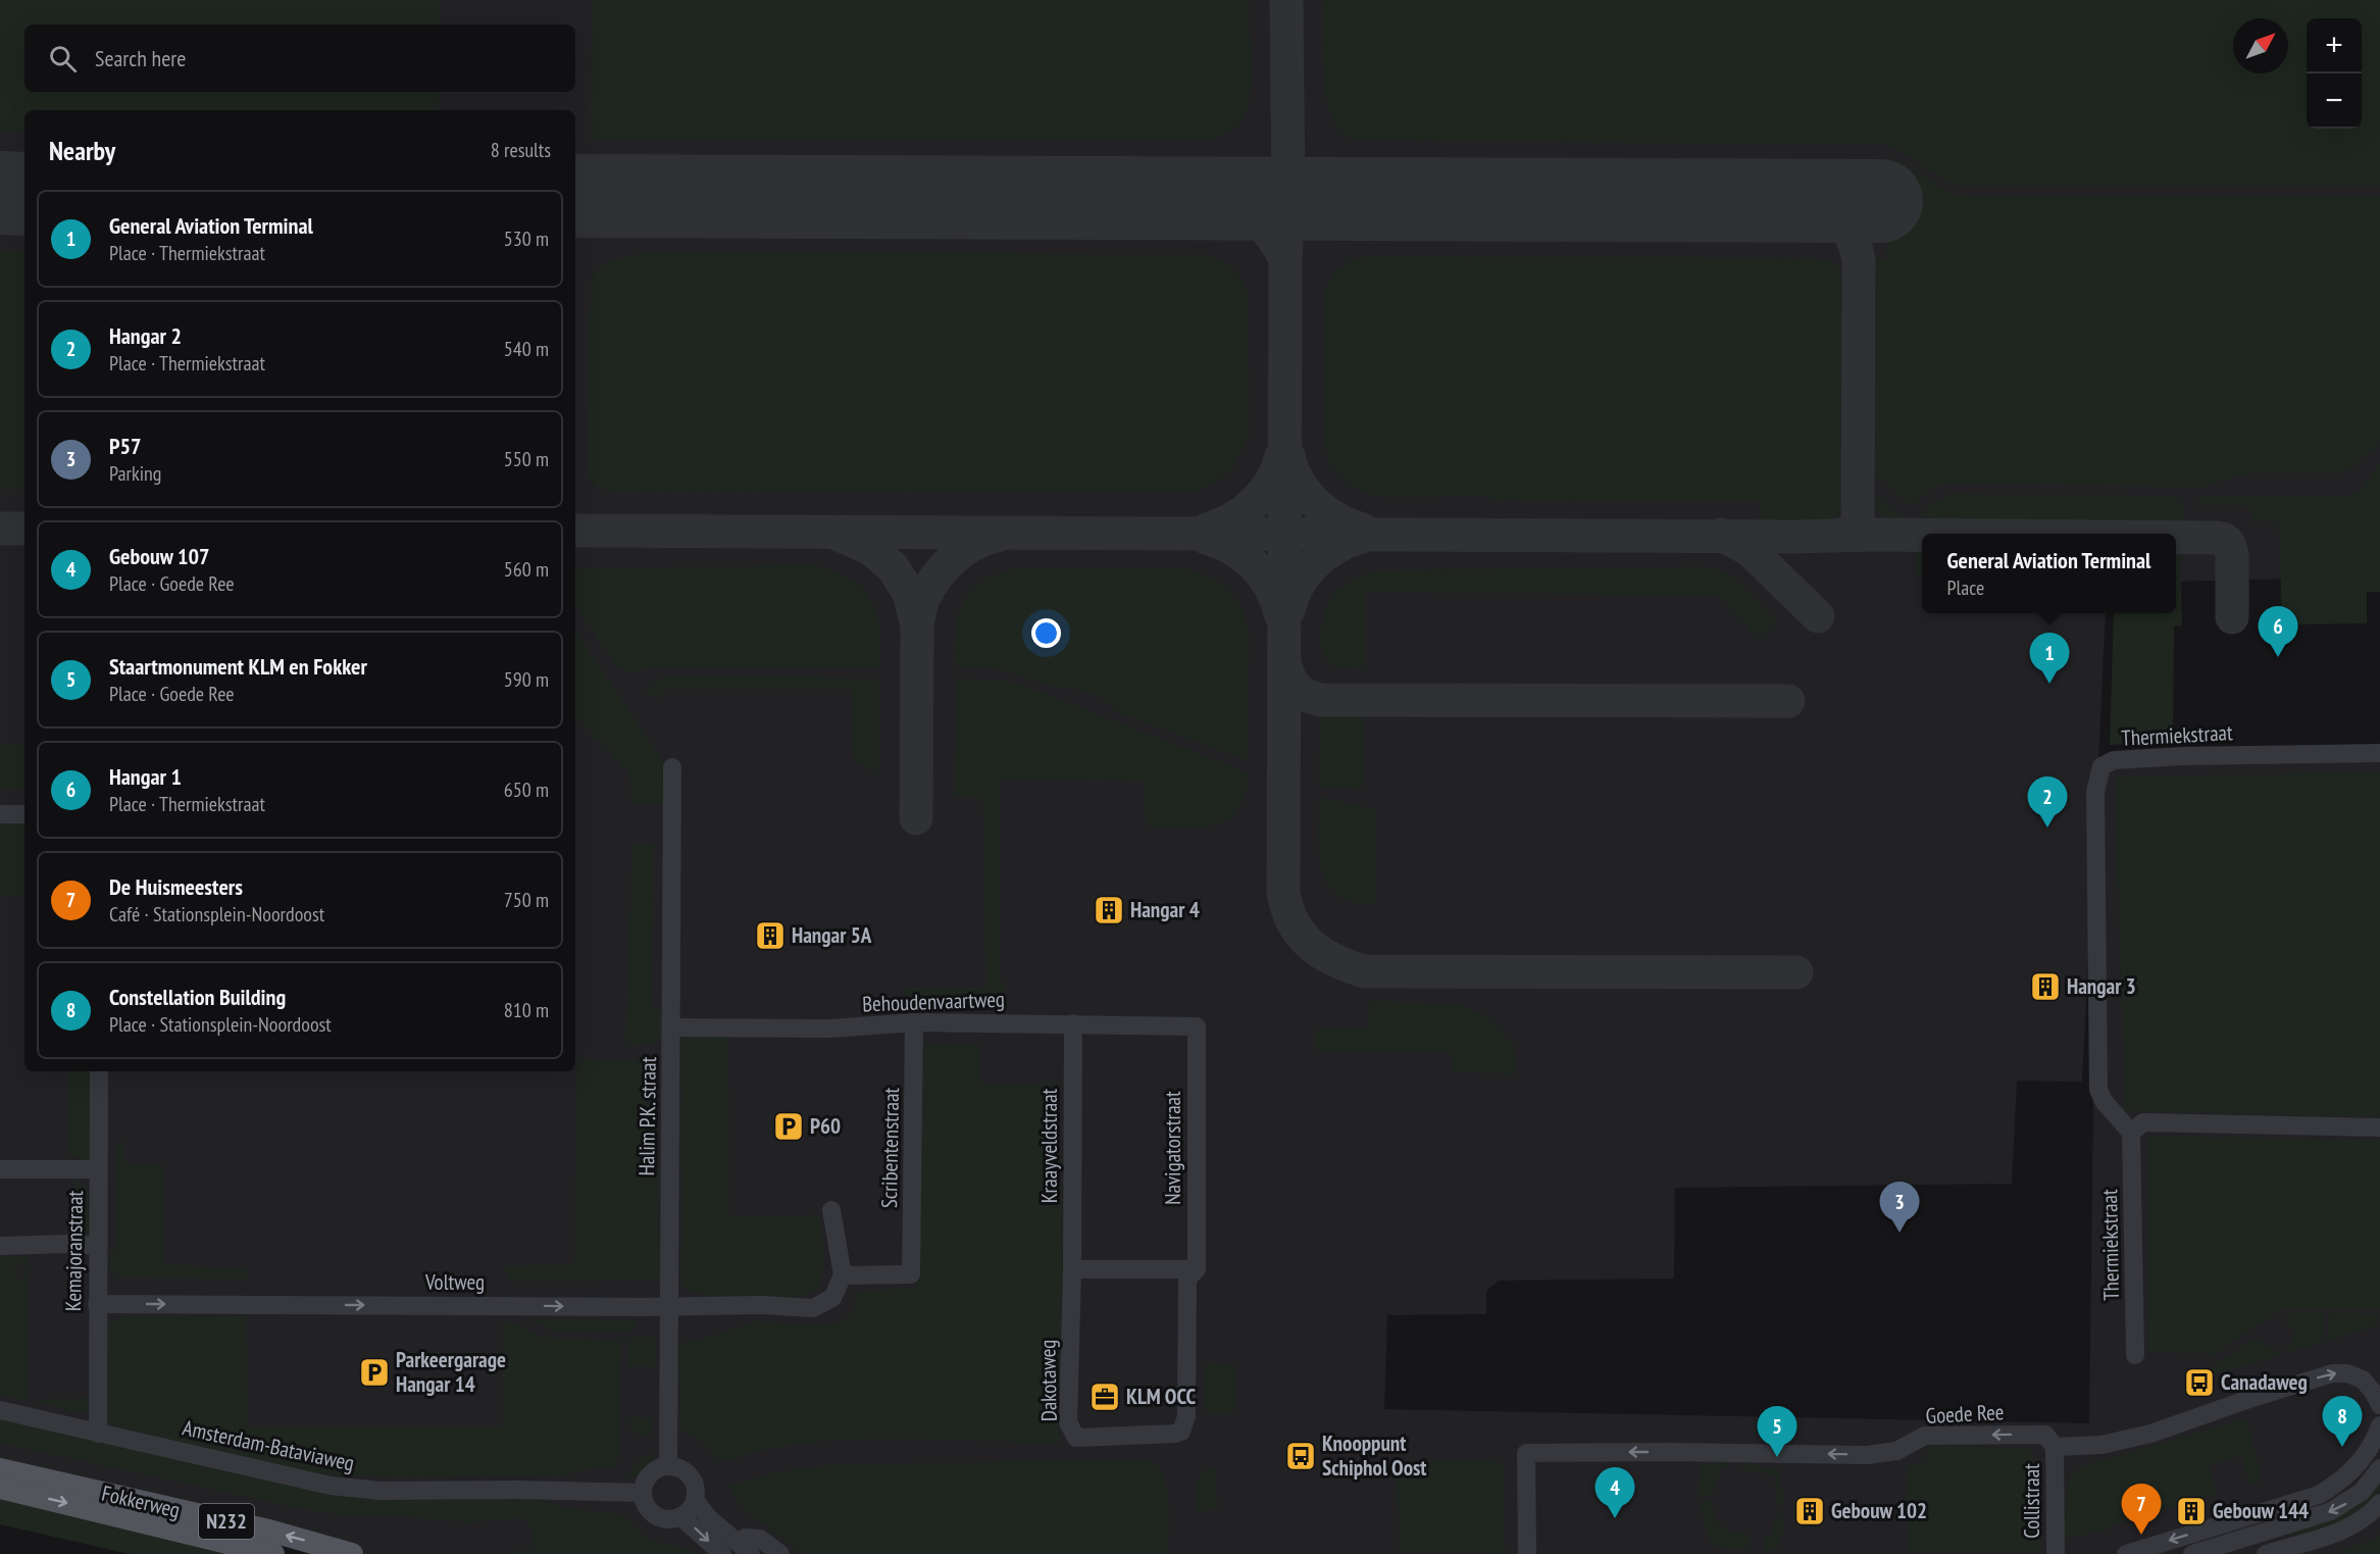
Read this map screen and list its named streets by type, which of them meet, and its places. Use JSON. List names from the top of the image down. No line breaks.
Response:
{"streets":{"main road":["Fokkerweg","N232"],"street":["Thermiekstraat","Behoudenvaartweg","Halim P.K. straat","Kraayveldstraat","Scribentenstraat","Navigatorstraat","Kemajoranstraat","Voltweg","Dakotaweg","Goede Ree","Amsterdam-Bataviaweg","Collistraat"]},"crossings":[["Behoudenvaartweg","Halim P.K. straat"],["Behoudenvaartweg","Kraayveldstraat"],["Behoudenvaartweg","Scribentenstraat"],["Behoudenvaartweg","Navigatorstraat"],["Halim P.K. straat","Voltweg"],["Halim P.K. straat","Amsterdam-Bataviaweg"],["Kraayveldstraat","Dakotaweg"],["Scribentenstraat","Voltweg"],["Navigatorstraat","Dakotaweg"],["Kemajoranstraat","Voltweg"],["Kemajoranstraat","Amsterdam-Bataviaweg"],["Goede Ree","Collistraat"]],"one_way":["Voltweg"],"places":{"building":["Hangar 4","Hangar 5A","Hangar 3","Gebouw 102","Gebouw 144"],"parking":["P60","Parkeergarage Hangar 14"],"bus stop":["Canadaweg","Knooppunt Schiphol Oost"],"office":["KLM OCC"]},"north":"top right","page":{"map_buttons":["+","−"],"search":"Search here","heading":["Nearby","8 results"],"list":[{"mark":"1","name":"General Aviation Terminal","note":"Place · Thermiekstraat","value":"530 m"},{"mark":"2","name":"Hangar 2","note":"Place · Thermiekstraat","value":"540 m"},{"mark":"3","name":"P57","note":"Parking","value":"550 m"},{"mark":"4","name":"Gebouw 107","note":"Place · Goede Ree","value":"560 m"},{"mark":"5","name":"Staartmonument KLM en Fokker","note":"Place · Goede Ree","value":"590 m"},{"mark":"6","name":"Hangar 1","note":"Place · Thermiekstraat","value":"650 m"},{"mark":"7","name":"De Huismeesters","note":"Café · Stationsplein-Noordoost","value":"750 m"},{"mark":"8","name":"Constellation Building","note":"Place · Stationsplein-Noordoost","value":"810 m"}],"popup":["General Aviation Terminal","Place"],"pins":["6","1","2","3","8","5","4","7"]}}
